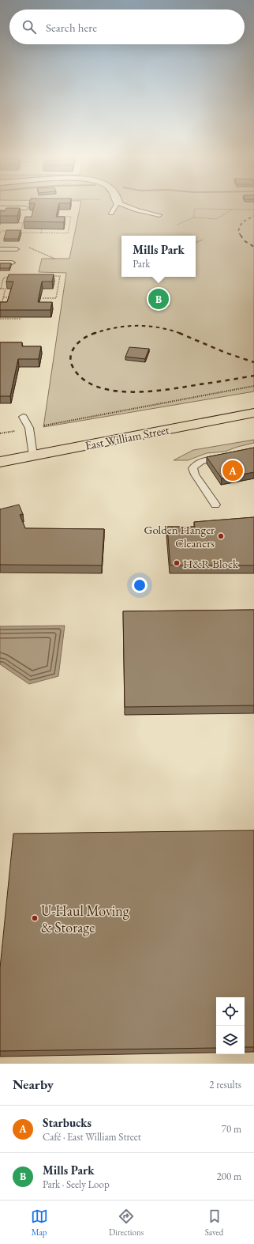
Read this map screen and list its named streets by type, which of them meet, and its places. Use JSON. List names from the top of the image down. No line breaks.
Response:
{"streets":{"main road":["East William Street"]},"places":["Golden Hanger Cleaners","H&R Block","U-Haul Moving & Storage"],"page":{"search":"Search here","popup":["Mills Park","Park"],"pins":["B","A"],"heading":["Nearby","2 results"],"list":[{"mark":"A","name":"Starbucks","note":"Café · East William Street","value":"70 m"},{"mark":"B","name":"Mills Park","note":"Park · Seely Loop","value":"200 m"}],"nav":["Map","Directions","Saved"]}}
